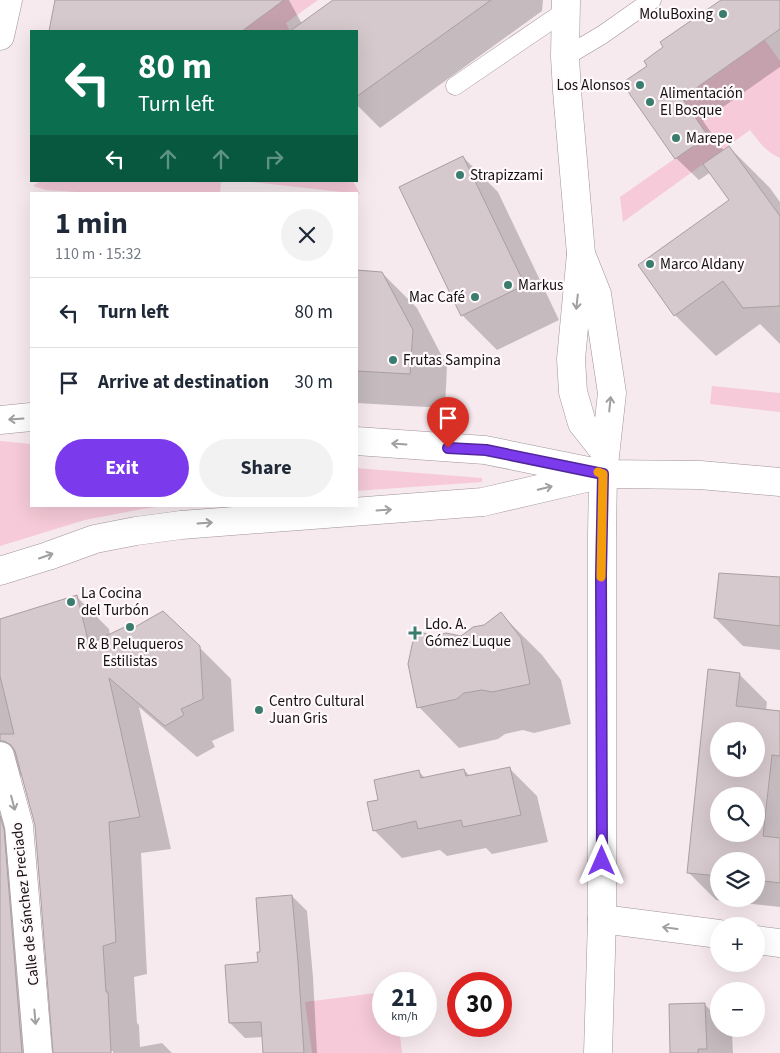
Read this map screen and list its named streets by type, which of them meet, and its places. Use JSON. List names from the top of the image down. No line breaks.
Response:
{"streets":{"street":["Calle de Sánchez Preciado"]},"one_way":["Calle de Sánchez Preciado"],"places":{"other":["MoluBoxing","Los Alonsos","Alimentación El Bosque","Marepe","Strapizzami","Marco Aldany","Markus","Mac Café","Frutas Sampina","La Cocina del Turbón","R & B Peluqueros Estilistas","Centro Cultural Juan Gris"],"health":["Ldo. A. Gómez Luque"]},"page":{"turn":["80 m","Turn left"],"heading":["1 min","110 m · 15:32"],"list":[{"name":"Turn left","value":"80 m"},{"name":"Arrive at destination","value":"30 m"}],"buttons":["Exit","Share"],"map_buttons":["+","−"],"speed":"21 km/h","limit":"30"}}
